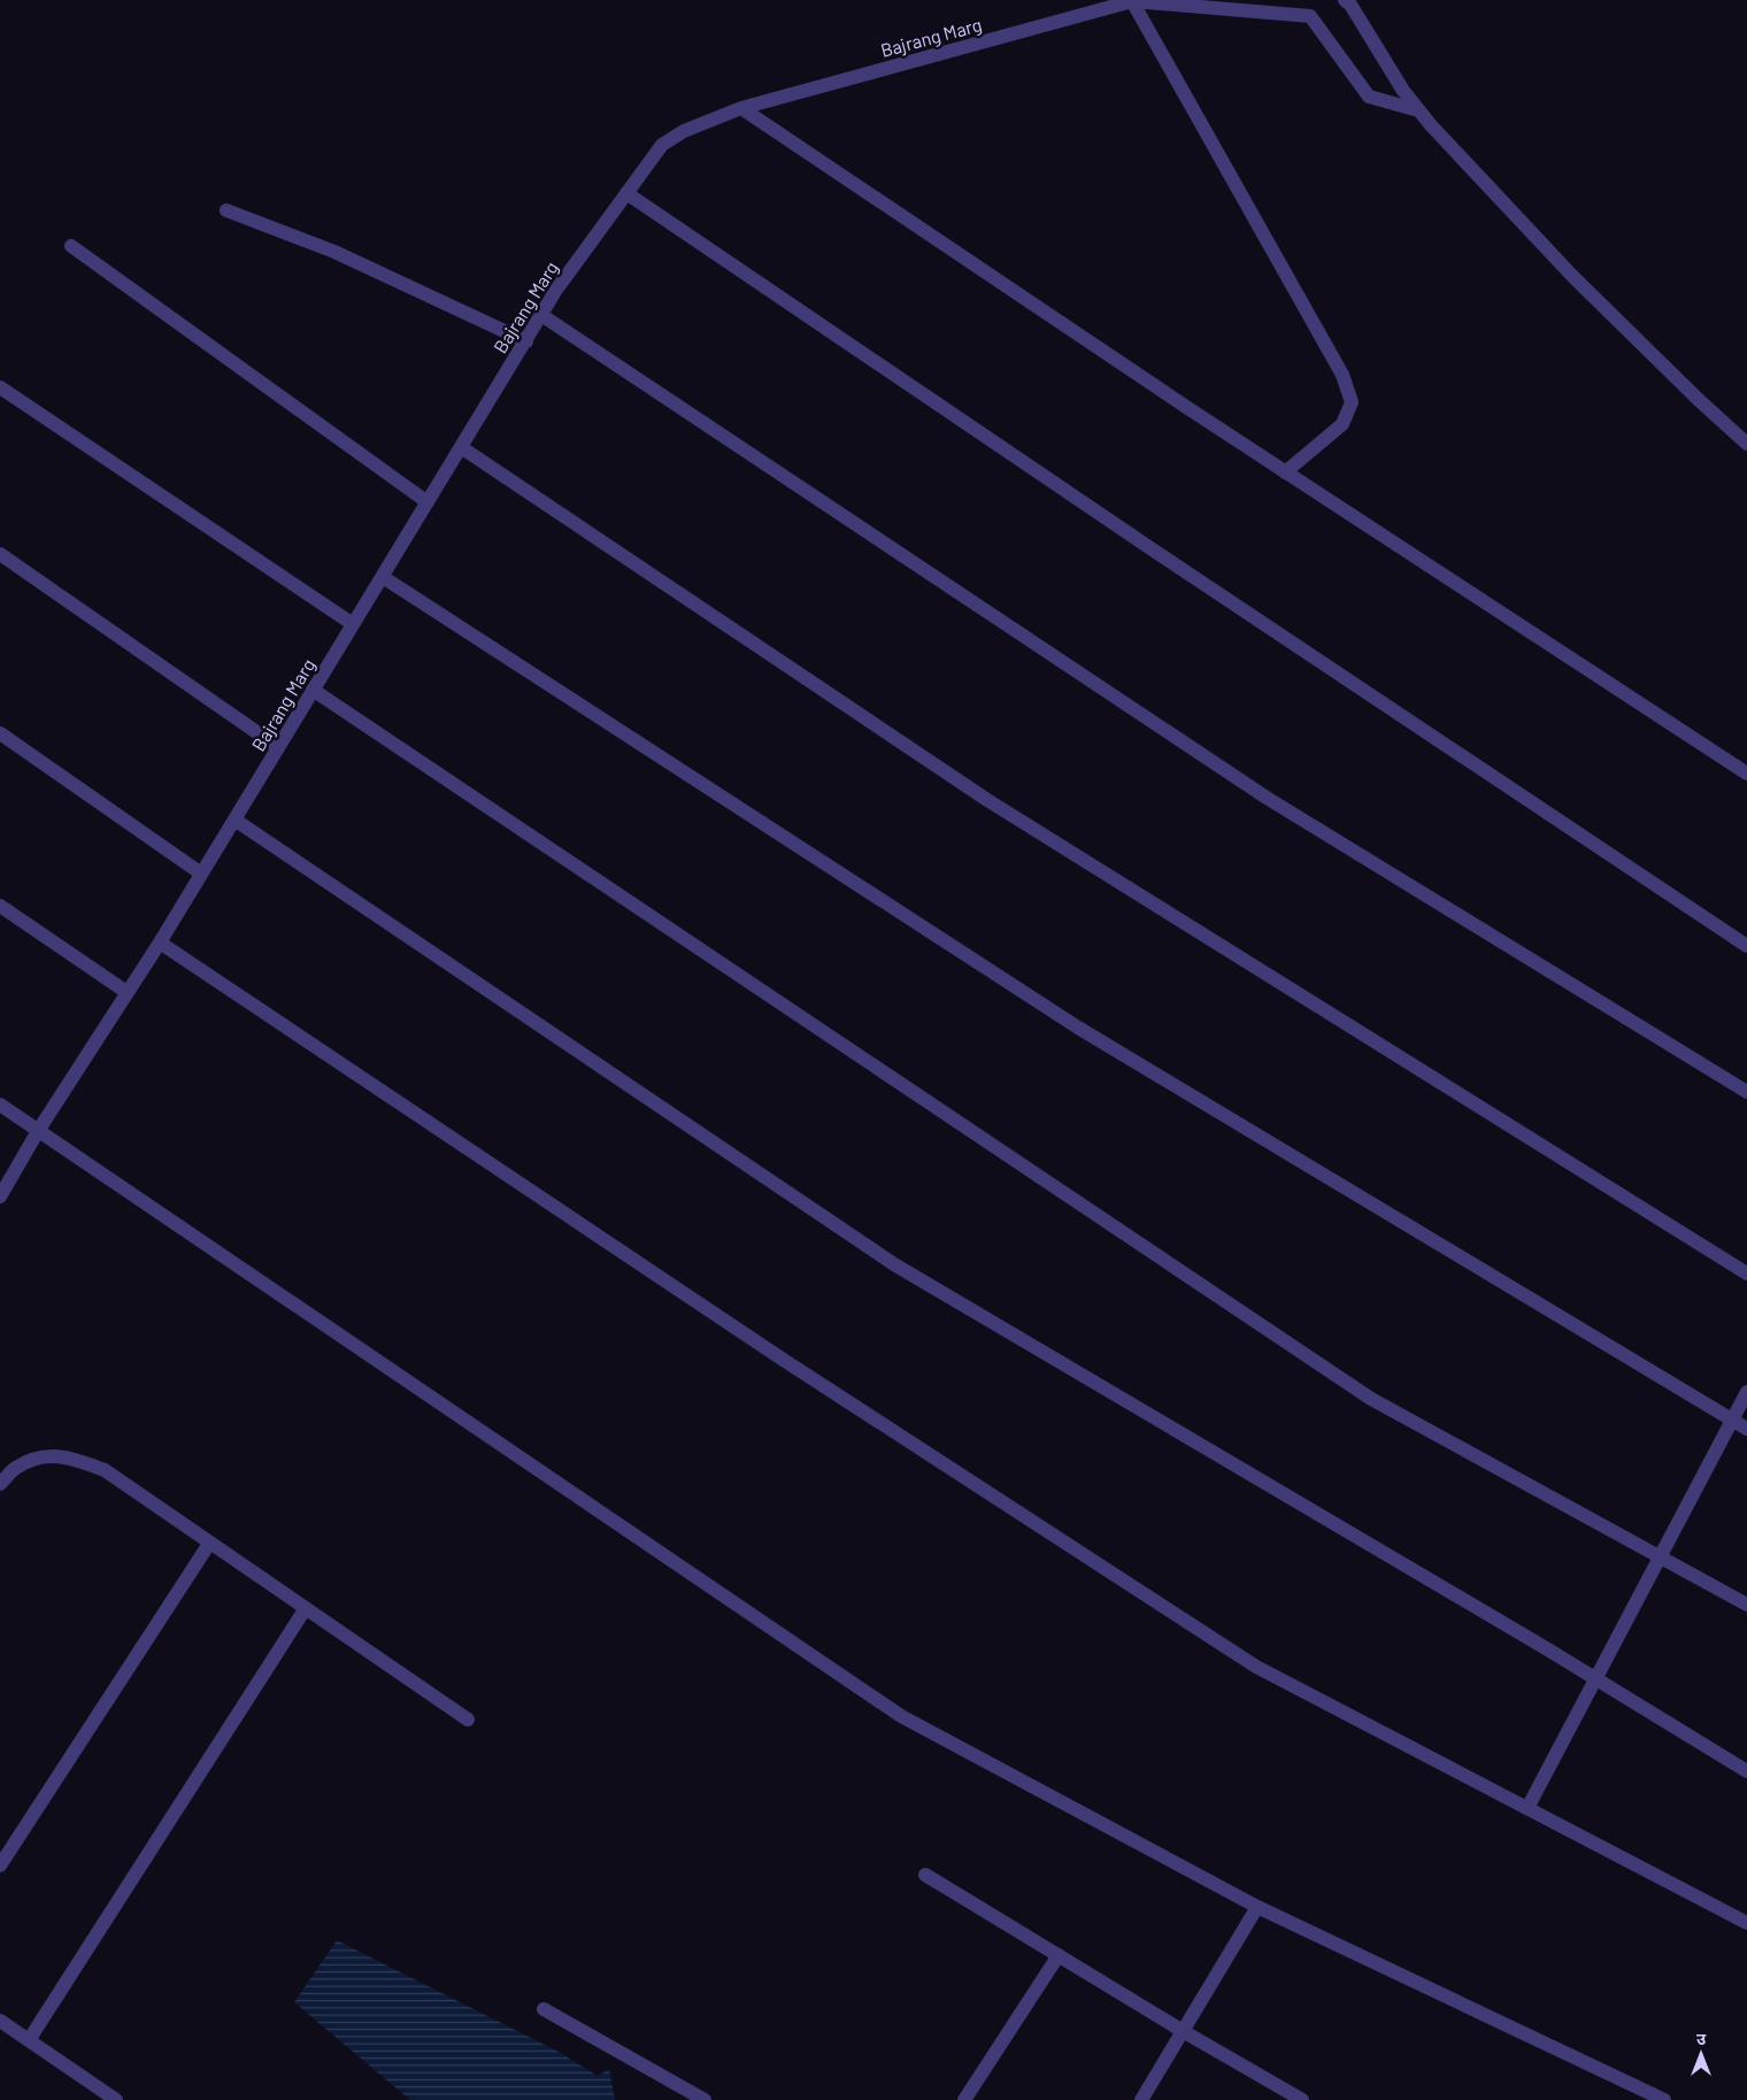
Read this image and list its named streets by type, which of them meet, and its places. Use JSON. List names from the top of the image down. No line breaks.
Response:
{"streets":{"street":["Bajrang Marg"]},"north":"top"}
